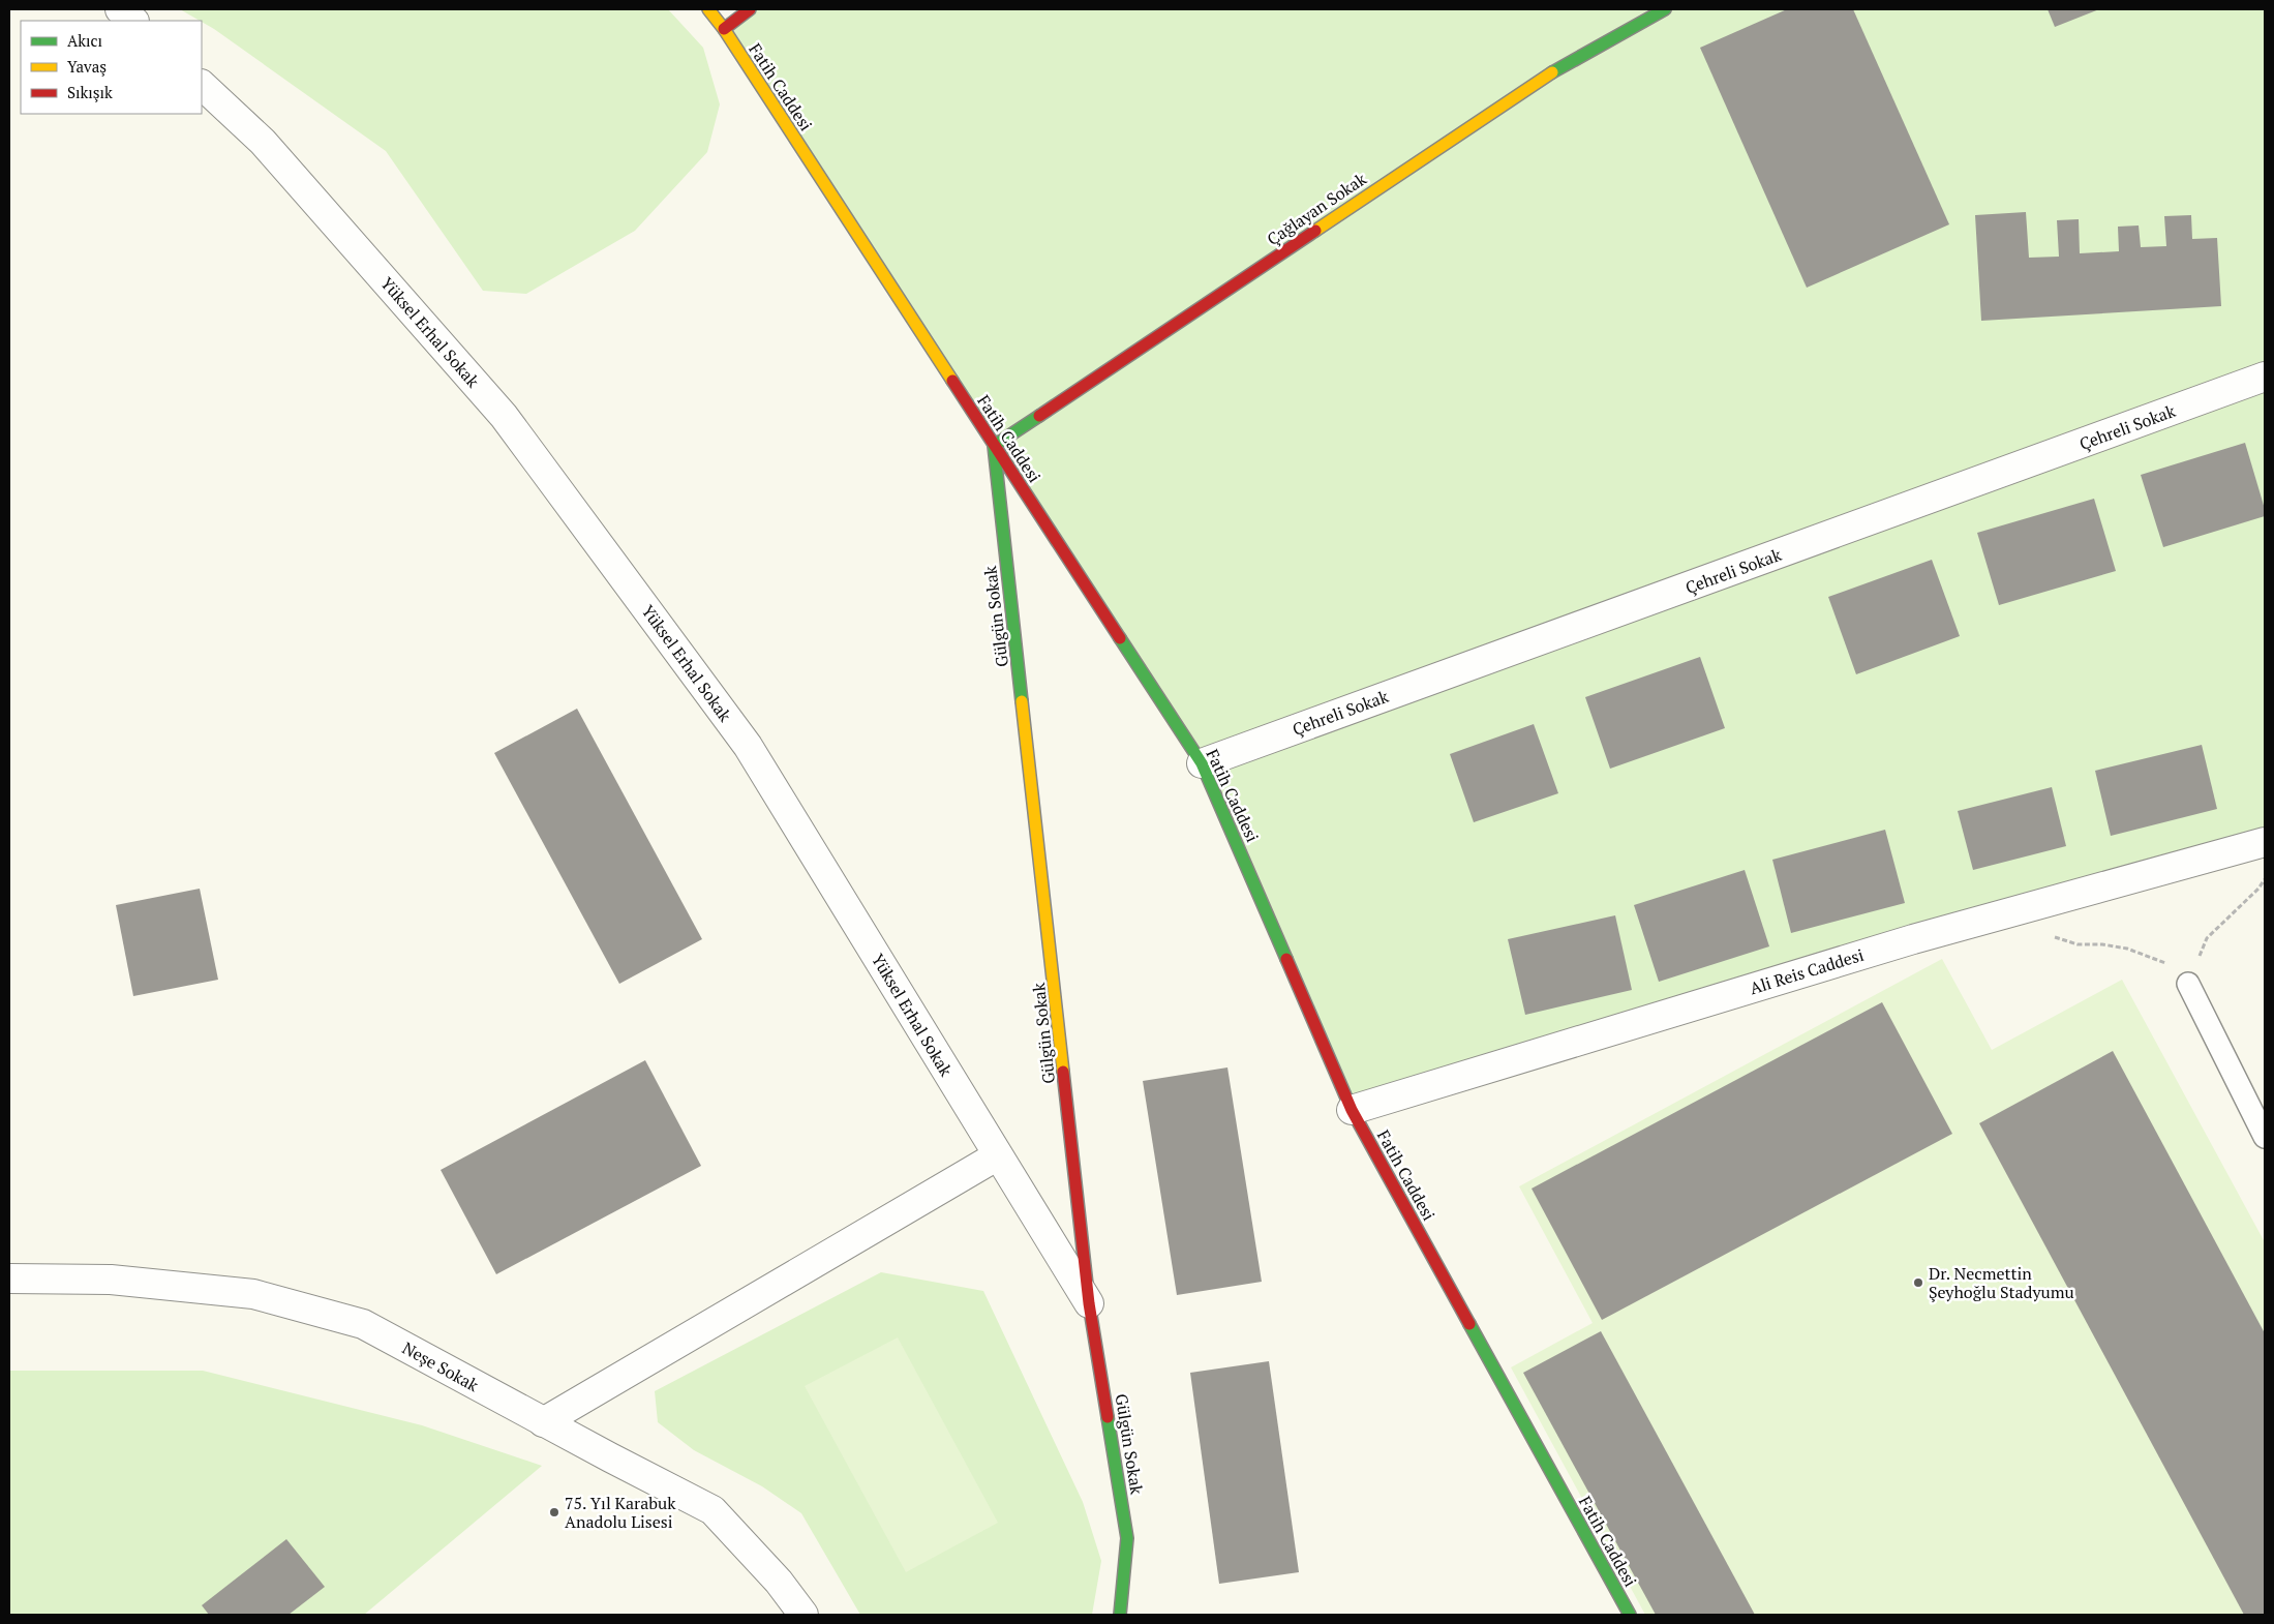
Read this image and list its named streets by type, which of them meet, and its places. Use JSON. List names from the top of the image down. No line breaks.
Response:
{"streets":{"street":["Fatih Caddesi","Çağlayan Sokak","Yüksel Erhal Sokak","Çehreli Sokak","Gülgün Sokak","Ali Reis Caddesi","Neşe Sokak"]},"crossings":[["Fatih Caddesi","Çağlayan Sokak"],["Fatih Caddesi","Çehreli Sokak"],["Fatih Caddesi","Gülgün Sokak"],["Fatih Caddesi","Ali Reis Caddesi"],["Çağlayan Sokak","Gülgün Sokak"],["Yüksel Erhal Sokak","Gülgün Sokak"]],"places":["Dr. Necmettin Şeyhoğlu Stadyumu","75. Yıl Karabuk Anadolu Lisesi"],"legend":["Akıcı","Yavaş","Sıkışık"]}
